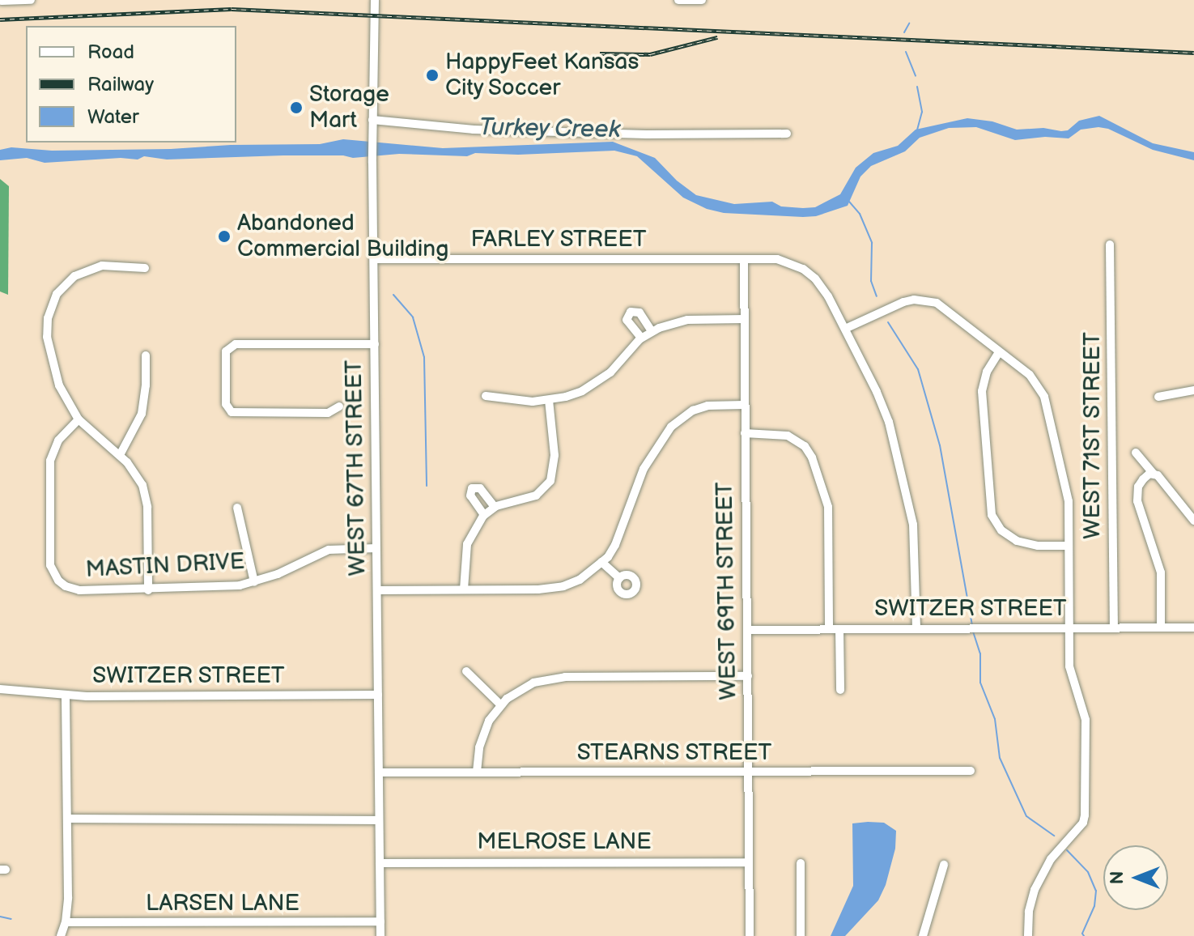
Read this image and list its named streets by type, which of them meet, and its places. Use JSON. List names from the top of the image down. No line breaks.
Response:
{"streets":{"street":["FARLEY STREET","WEST 71ST STREET","WEST 67TH STREET","MASTIN DRIVE","WEST 69TH STREET","SWITZER STREET","STEARNS STREET","MELROSE LANE","LARSEN LANE"]},"crossings":[["FARLEY STREET","WEST 67TH STREET"],["FARLEY STREET","WEST 69TH STREET"],["WEST 71ST STREET","SWITZER STREET"],["WEST 67TH STREET","MASTIN DRIVE"],["WEST 67TH STREET","SWITZER STREET"],["WEST 67TH STREET","STEARNS STREET"],["WEST 67TH STREET","MELROSE LANE"],["WEST 67TH STREET","LARSEN LANE"],["WEST 69TH STREET","SWITZER STREET"],["WEST 69TH STREET","STEARNS STREET"],["WEST 69TH STREET","MELROSE LANE"]],"water":["Turkey Creek"],"places":["HappyFeet Kansas City Soccer","Storage Mart","Abandoned Commercial Building"],"legend":["Road","Railway","Water"],"north":"left"}
